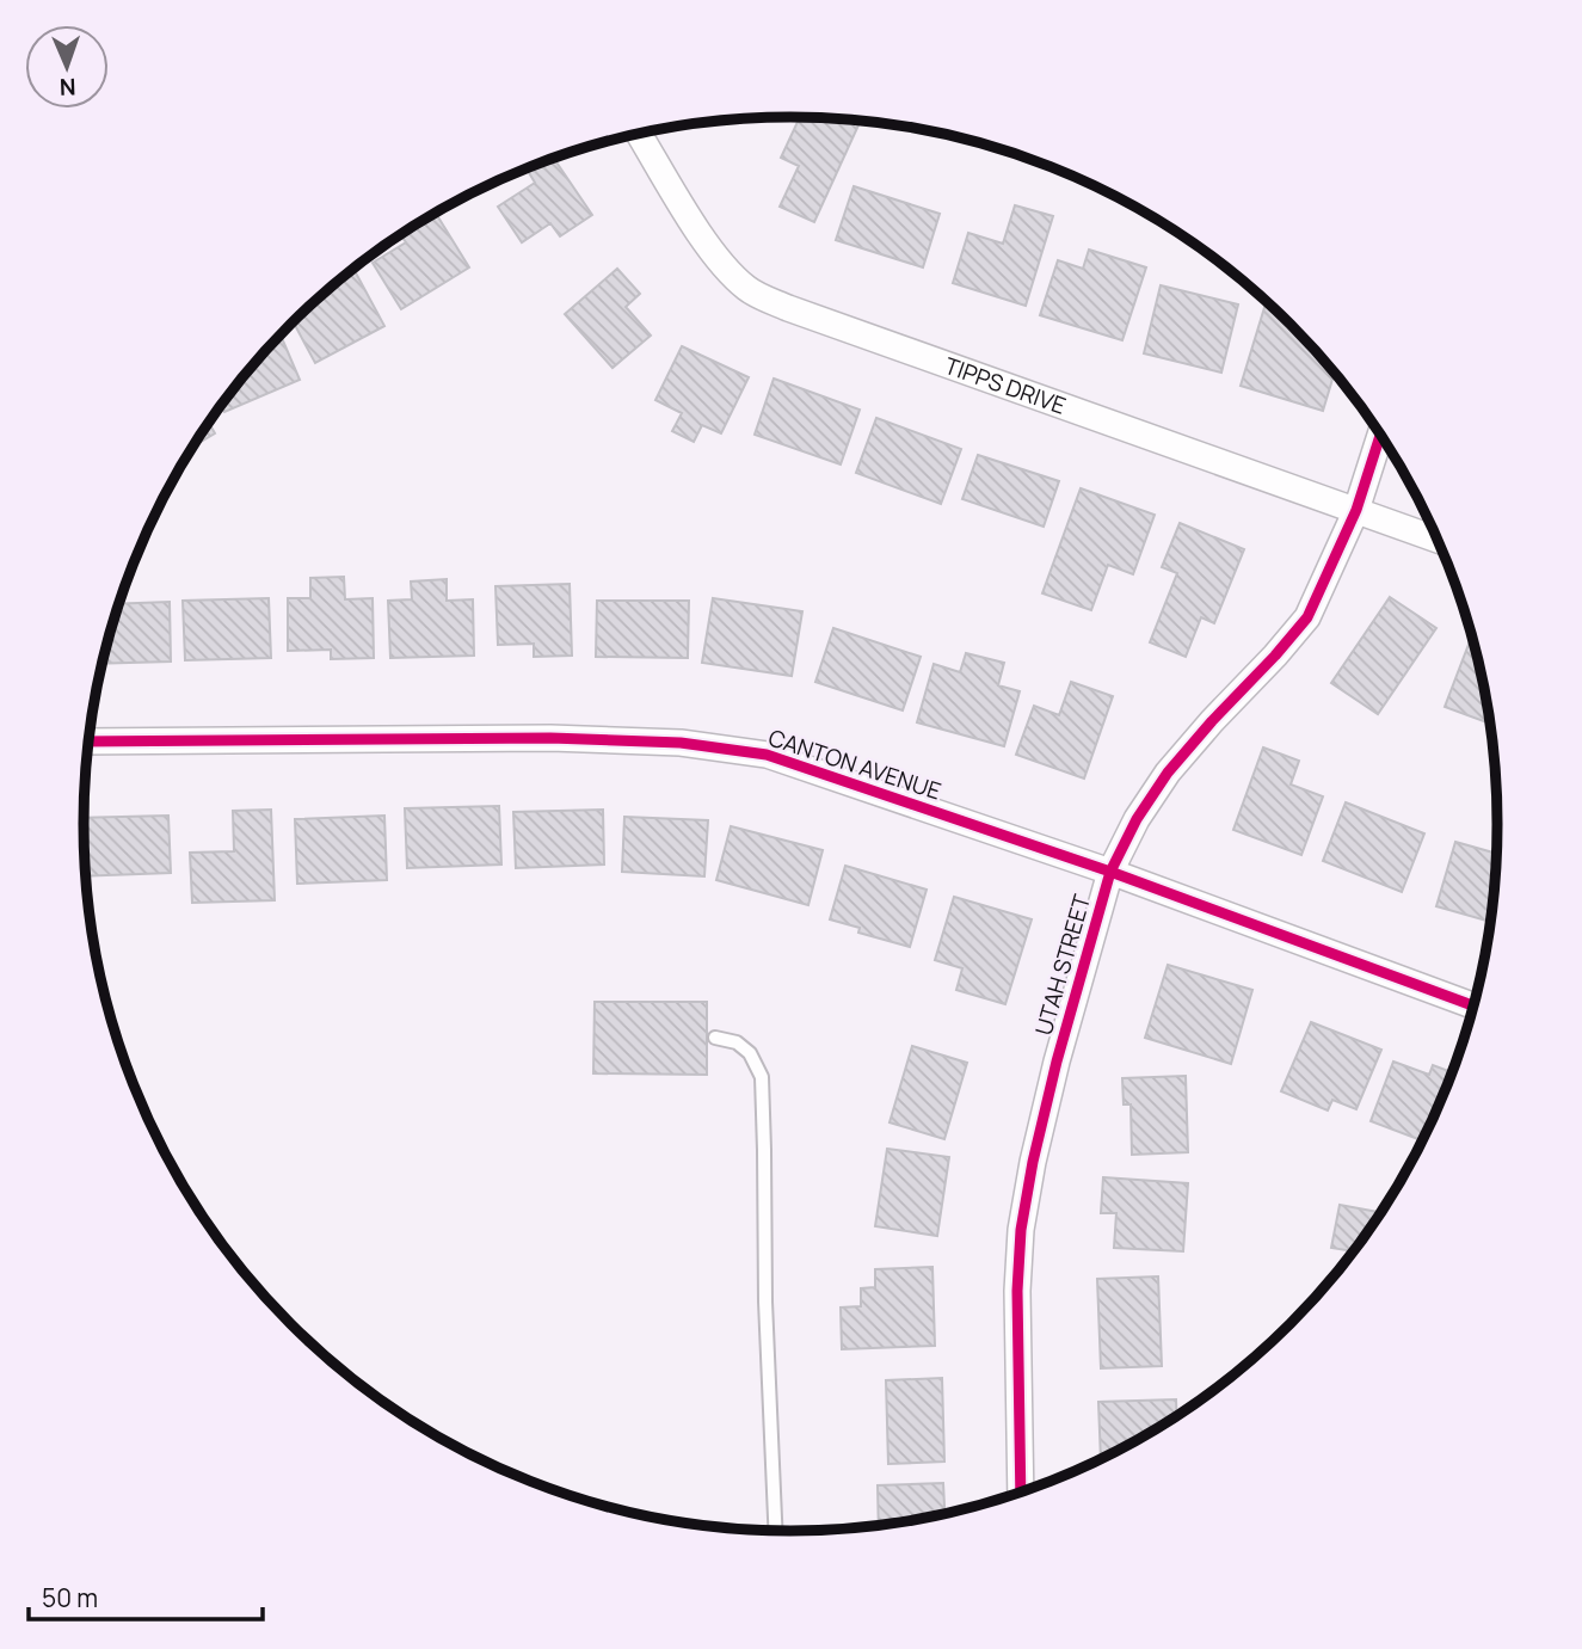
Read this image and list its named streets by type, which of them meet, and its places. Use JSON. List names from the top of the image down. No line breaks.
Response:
{"streets":{"street":["TIPPS DRIVE","CANTON AVENUE","UTAH STREET"]},"crossings":[["TIPPS DRIVE","UTAH STREET"],["CANTON AVENUE","UTAH STREET"]],"scale_bar":"50 m","north":"bottom"}
